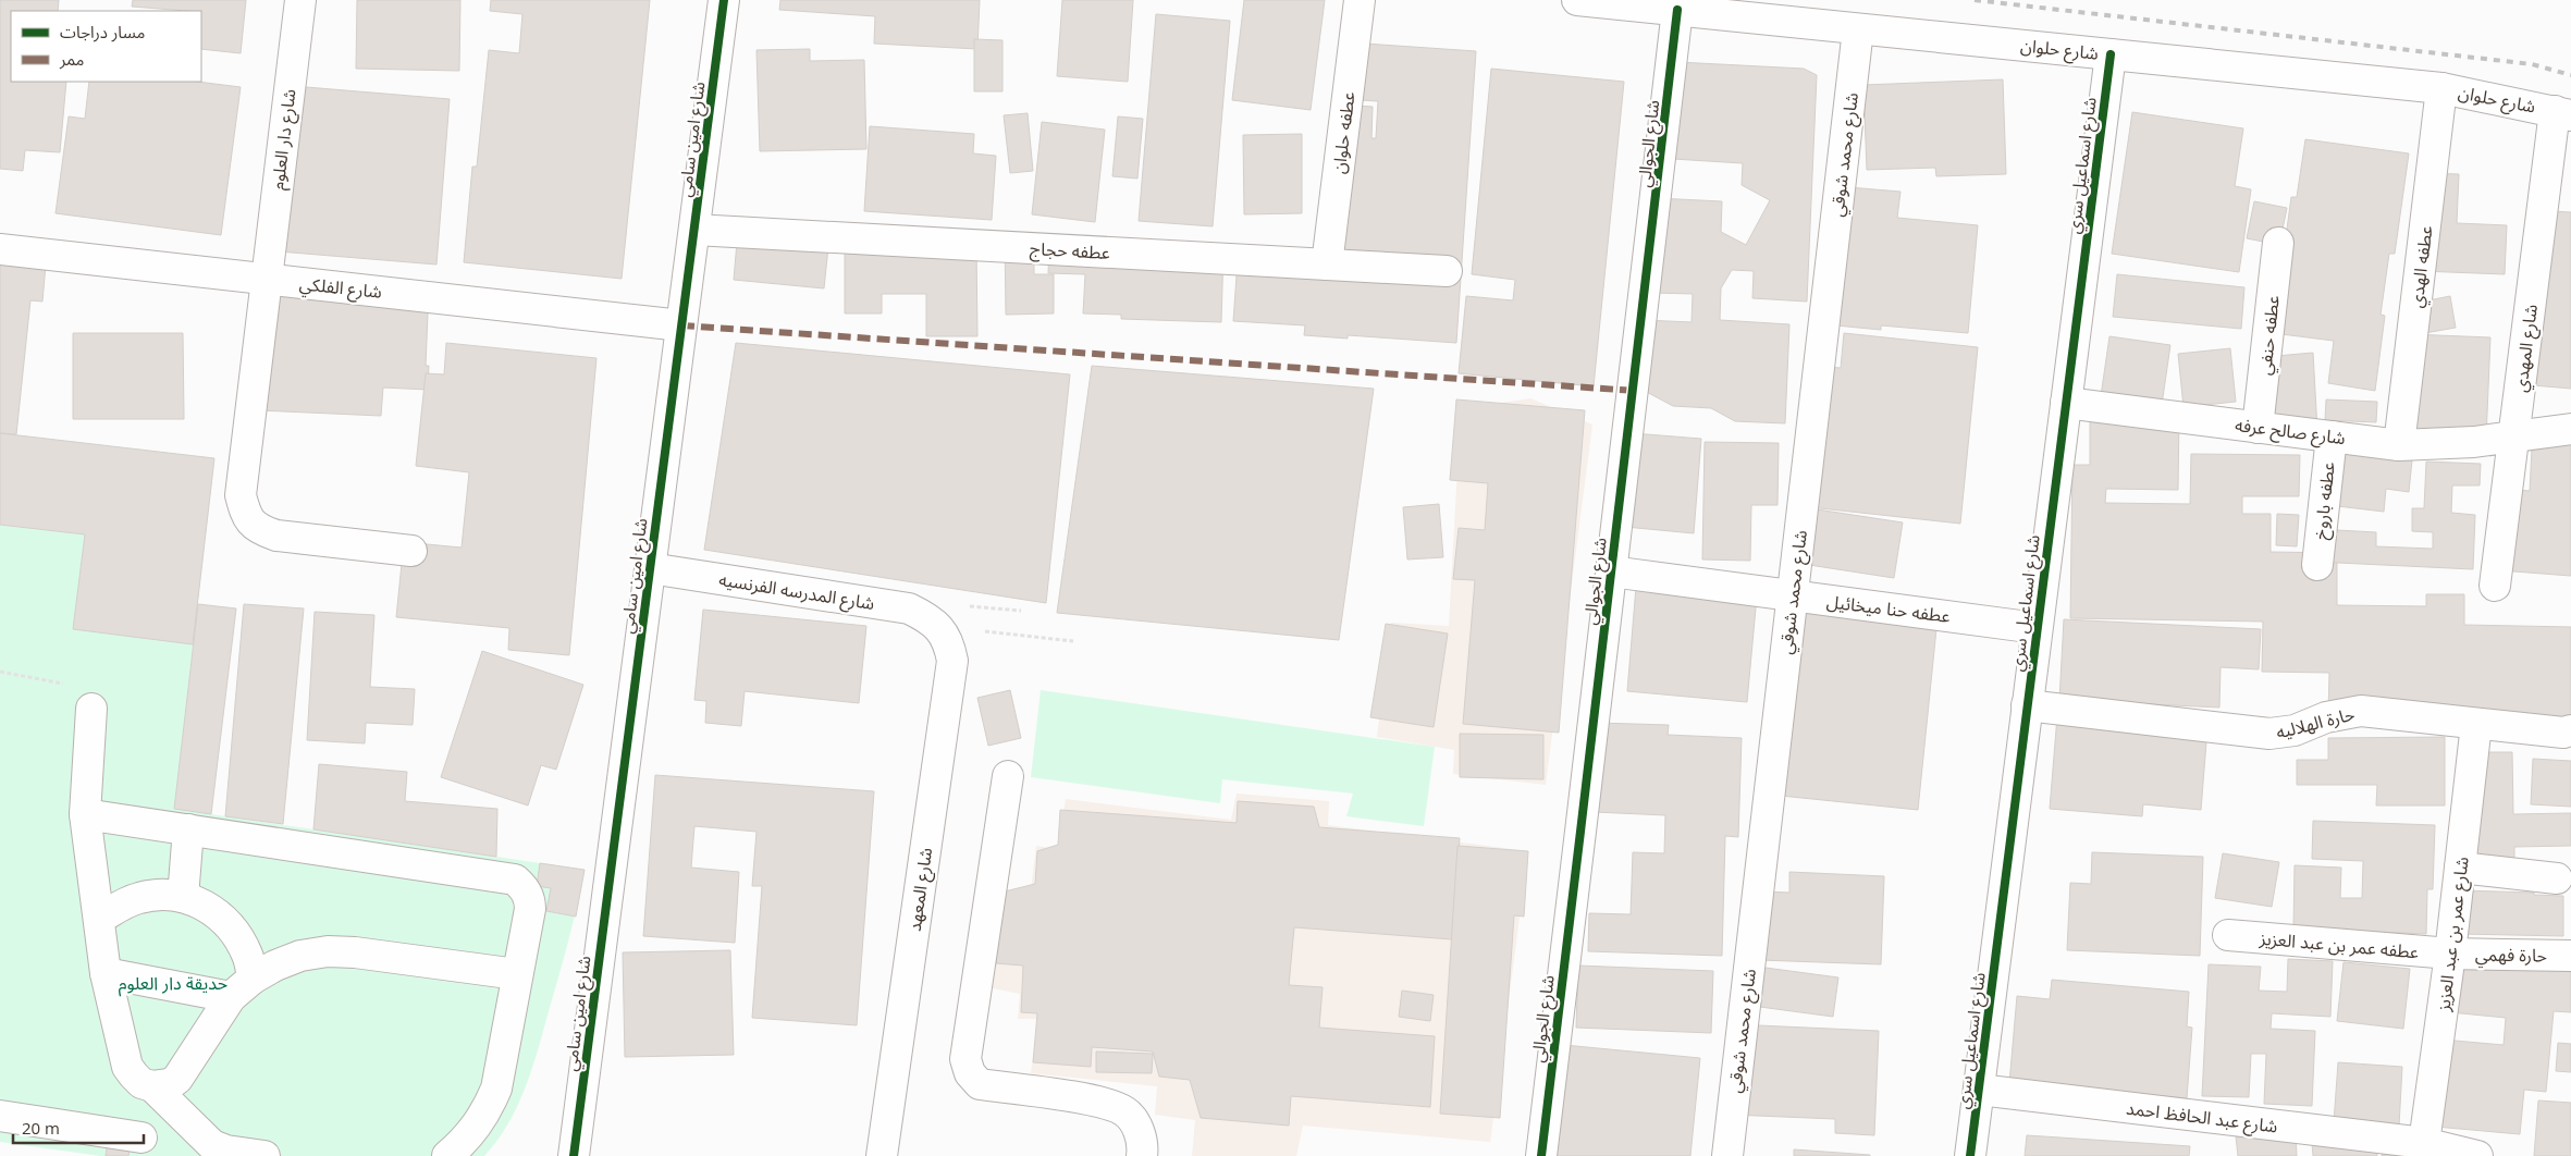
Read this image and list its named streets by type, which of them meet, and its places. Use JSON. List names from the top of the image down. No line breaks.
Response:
{"streets":{"street":["شارع حلوان","عطفه حلوان","شارع دار العلوم","شارع امين سامي","شارع الجوالي","شارع محمد شوقي","شارع اسماعيل سري","عطفه حجاج","عطفه الهدي","شارع الفلكي","عطفه حنفي","شارع المهدي","شارع صالح عرفه","عطفه باروخ","شارع المدرسه الفرنسيه","عطفه حنا ميخائيل","حارة الهلاليه","شارع المعهد","شارع عمر بن عبد العزيز","عطفه عمر بن عبد العزيز","حارة فهمي","شارع عبد الحافظ احمد"]},"crossings":[["شارع حلوان","شارع الجوالي"],["شارع حلوان","شارع محمد شوقي"],["شارع حلوان","شارع اسماعيل سري"],["شارع حلوان","عطفه الهدي"],["شارع حلوان","شارع المهدي"],["عطفه حلوان","عطفه حجاج"],["شارع دار العلوم","شارع الفلكي"],["شارع امين سامي","عطفه حجاج"],["شارع امين سامي","شارع الفلكي"],["شارع امين سامي","شارع المدرسه الفرنسيه"],["شارع الجوالي","عطفه حنا ميخائيل"],["شارع محمد شوقي","عطفه حنا ميخائيل"],["شارع اسماعيل سري","شارع صالح عرفه"],["شارع اسماعيل سري","عطفه حنا ميخائيل"],["شارع اسماعيل سري","حارة الهلاليه"],["شارع اسماعيل سري","شارع عبد الحافظ احمد"],["عطفه الهدي","شارع صالح عرفه"],["عطفه حنفي","شارع صالح عرفه"],["شارع المهدي","شارع صالح عرفه"],["شارع صالح عرفه","عطفه باروخ"],["شارع المدرسه الفرنسيه","شارع المعهد"],["حارة الهلاليه","شارع عمر بن عبد العزيز"],["شارع عمر بن عبد العزيز","عطفه عمر بن عبد العزيز"],["شارع عمر بن عبد العزيز","حارة فهمي"],["شارع عمر بن عبد العزيز","شارع عبد الحافظ احمد"],["عطفه عمر بن عبد العزيز","حارة فهمي"]],"parks":["حديقة دار العلوم"],"legend":["مسار دراجات","ممر"],"scale_bar":"20 m"}
